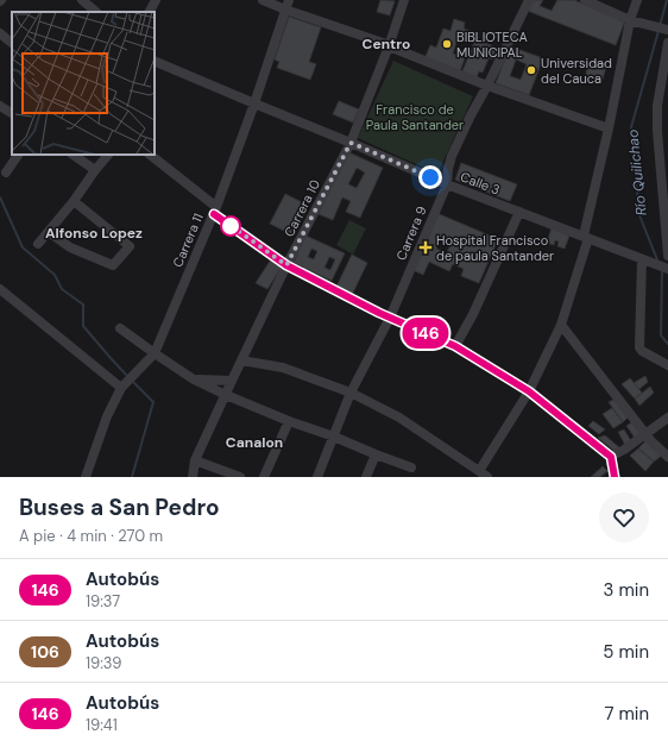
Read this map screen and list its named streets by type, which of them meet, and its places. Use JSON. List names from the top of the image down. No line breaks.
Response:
{"streets":{"street":["Calle 3","Carrera 10","Carrera 9","Carrera 11"]},"crossings":[["Calle 3","Carrera 10"],["Calle 3","Carrera 9"],["Calle 3","Carrera 11"]],"districts":["Centro","Alfonso Lopez","Canalon"],"water":["Río Quilichao"],"parks":["Francisco de Paula Santander"],"places":{"other":["BIBLIOTECA MUNICIPAL","Universidad del Cauca"],"health":["Hospital Francisco de paula Santander"]},"lines":["bus line 146"],"page":{"on_map":"146","heading":["Buses a San Pedro","A pie · 4 min · 270 m"],"list":[{"mark":"146","name":"Autobús","note":"19:37","value":"3 min"},{"mark":"106","name":"Autobús","note":"19:39","value":"5 min"},{"mark":"146","name":"Autobús","note":"19:41","value":"7 min"}]}}
